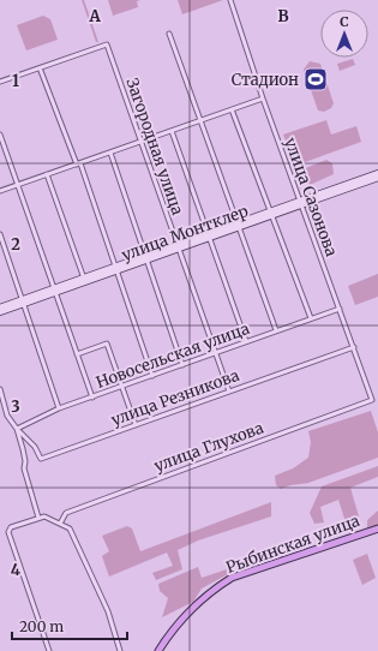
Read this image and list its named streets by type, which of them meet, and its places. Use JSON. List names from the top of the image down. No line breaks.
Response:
{"streets":{"main road":["Рыбинская улица"],"street":["Загородная улица","улица Сазонова","улица Монтклер","Новосельская улица","улица Резникова","улица Глухова"]},"crossings":[["Загородная улица","улица Монтклер"],["Загородная улица","Новосельская улица"],["Загородная улица","улица Резникова"],["улица Сазонова","улица Монтклер"],["улица Сазонова","Новосельская улица"],["улица Сазонова","улица Резникова"],["улица Сазонова","улица Глухова"],["Новосельская улица","улица Резникова"]],"places":{"sports":["Стадион"]},"scale_bar":"200 m","north":"top","grid":{"columns":["A","B"],"rows":["1","2","3","4"]}}
